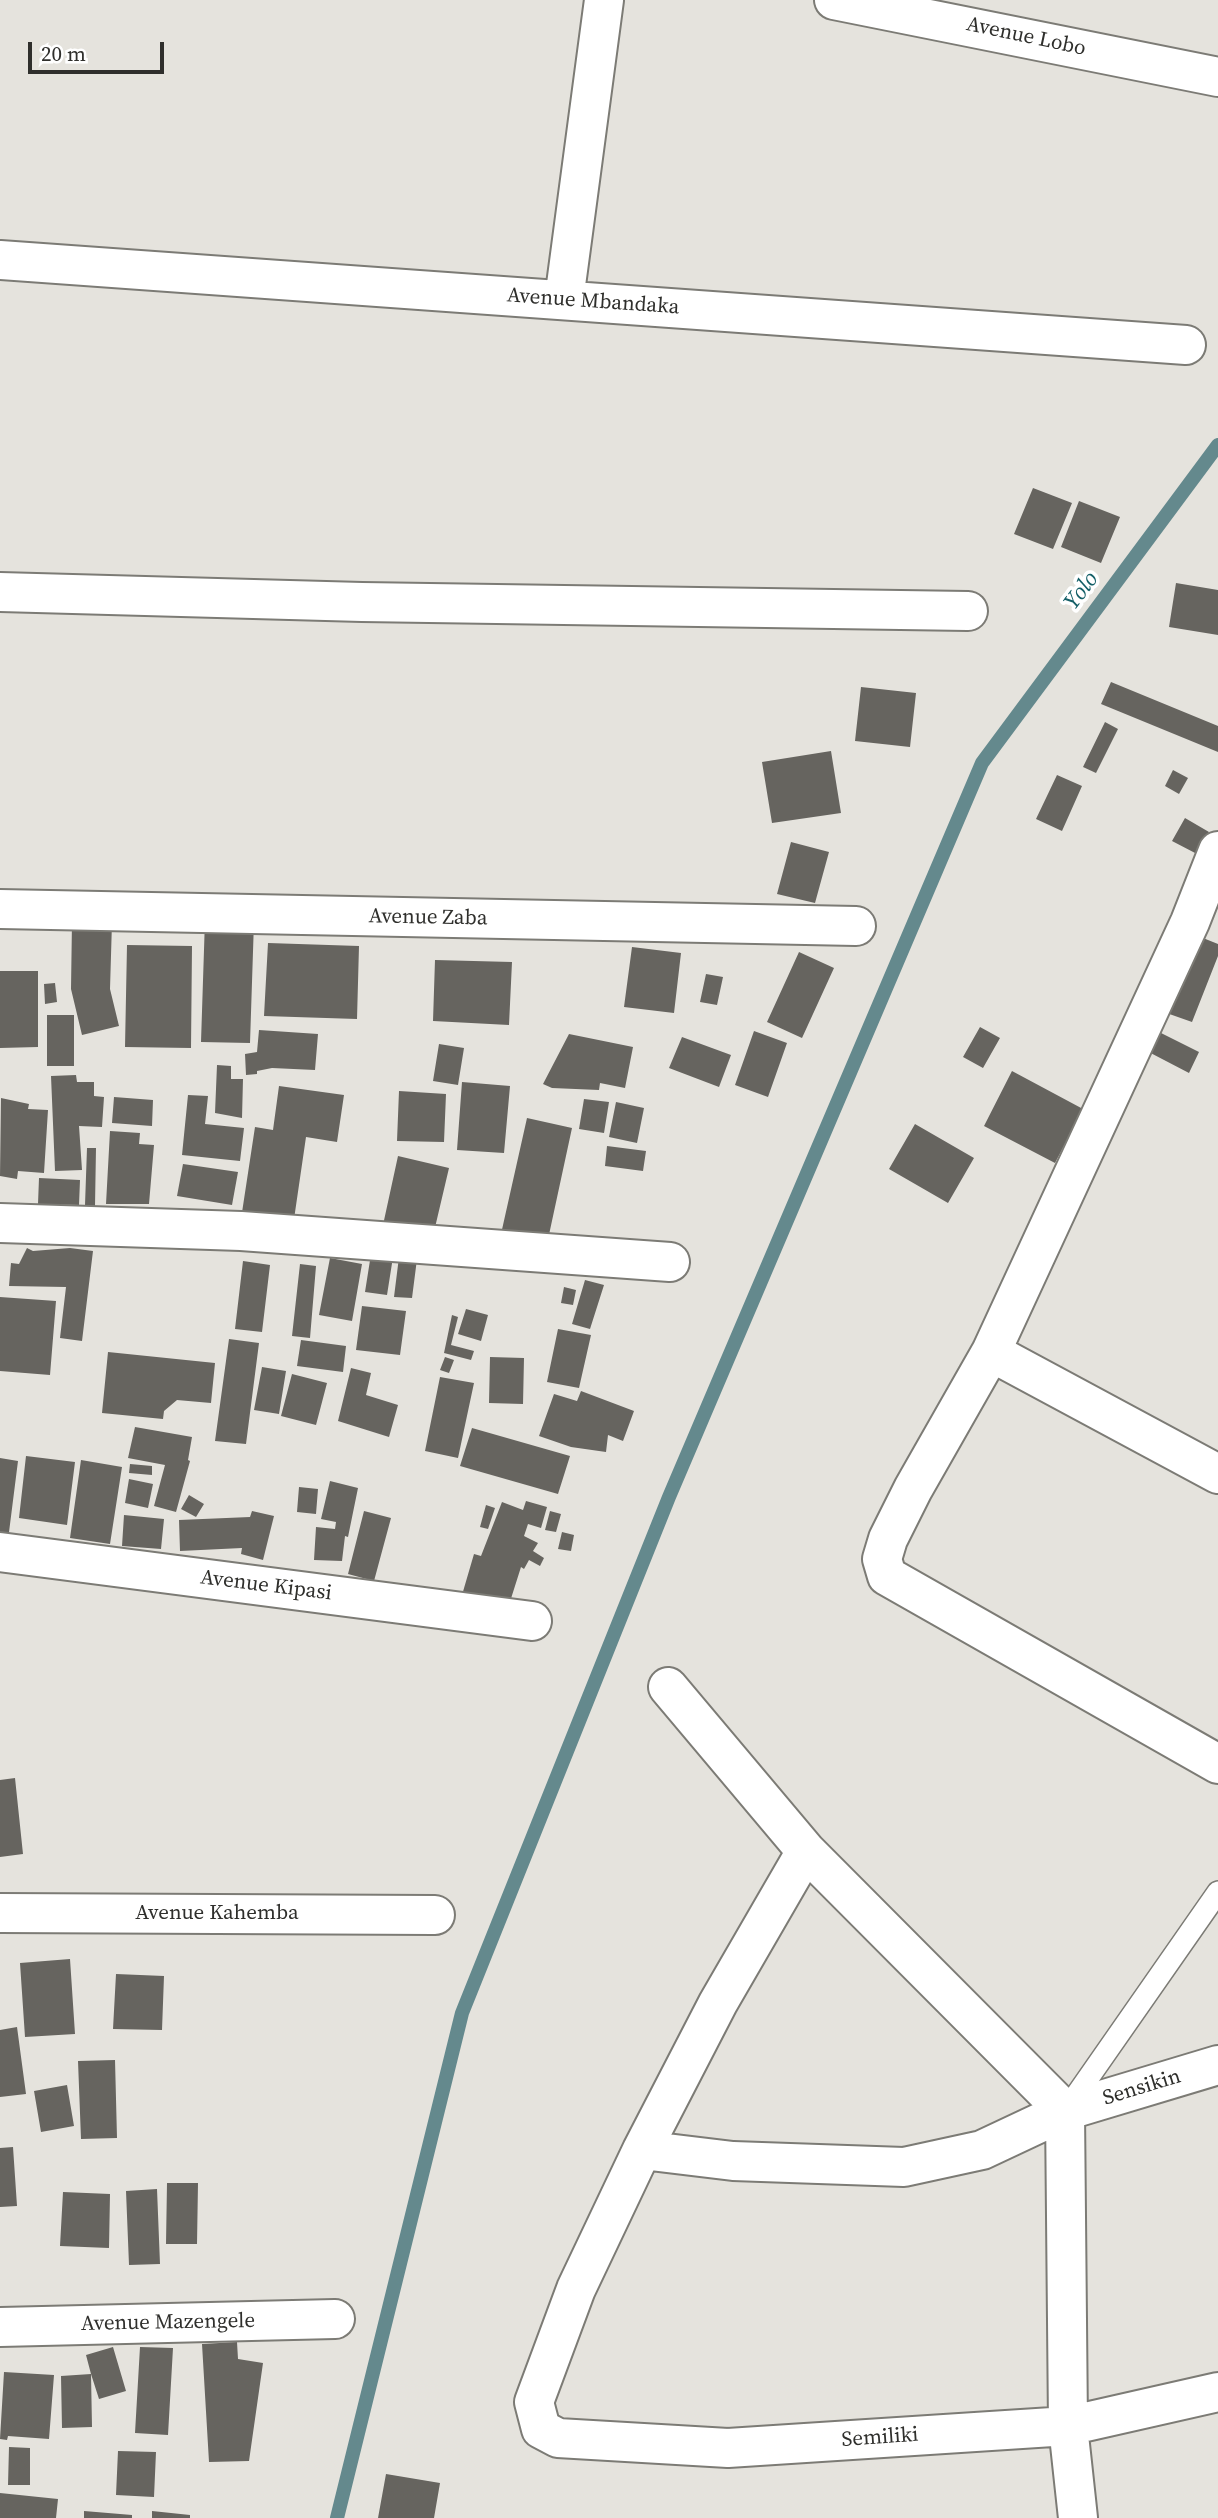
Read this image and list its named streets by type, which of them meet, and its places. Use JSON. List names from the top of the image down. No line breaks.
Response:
{"streets":{"street":["Avenue Lobo","Avenue Mbandaka","Avenue Zaba","Avenue Kipasi","Avenue Kahemba","Sensikin","Avenue Mazengele","Semiliki"]},"crossings":[["Sensikin","Semiliki"]],"water":["Yolo"],"scale_bar":"20 m"}
